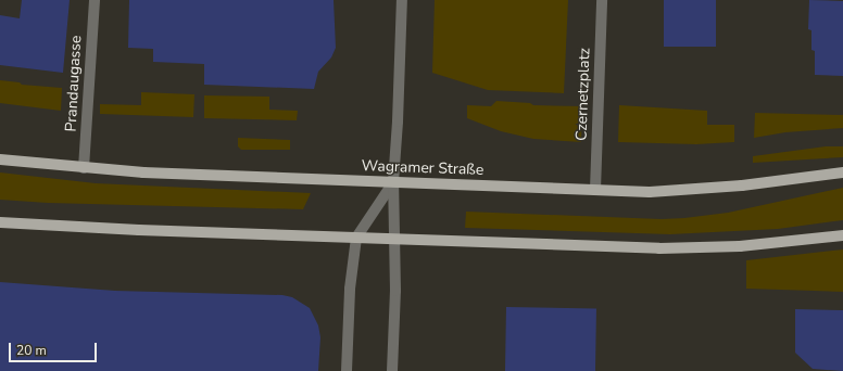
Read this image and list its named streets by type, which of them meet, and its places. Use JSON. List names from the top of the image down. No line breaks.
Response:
{"streets":{"main road":["Wagramer Straße"],"street":["Prandaugasse","Czernetzplatz"]},"crossings":[["Prandaugasse","Wagramer Straße"],["Czernetzplatz","Wagramer Straße"]],"scale_bar":"20 m"}
